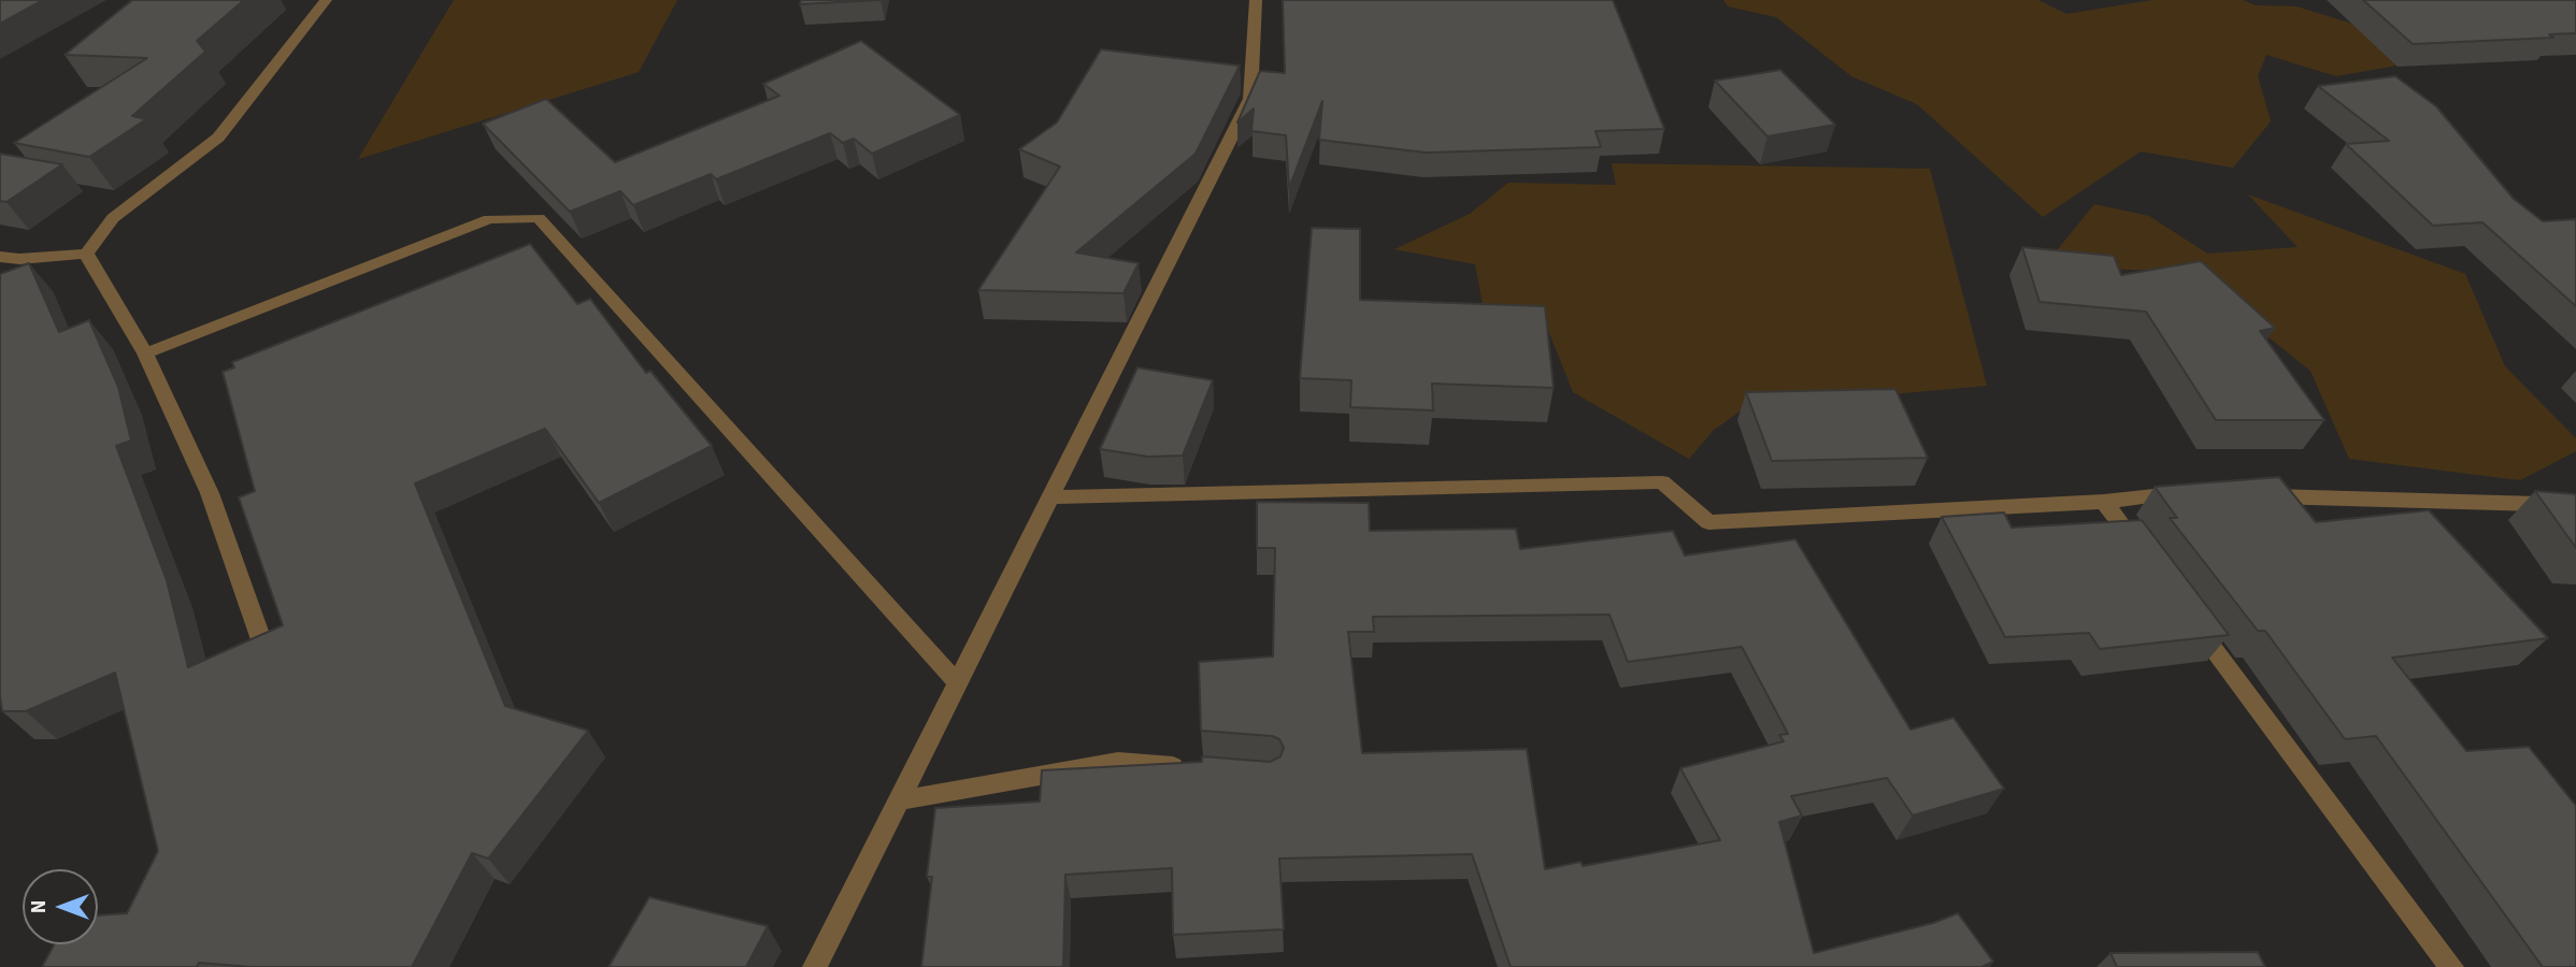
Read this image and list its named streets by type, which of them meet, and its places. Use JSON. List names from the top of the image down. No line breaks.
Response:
{"north":"left"}
